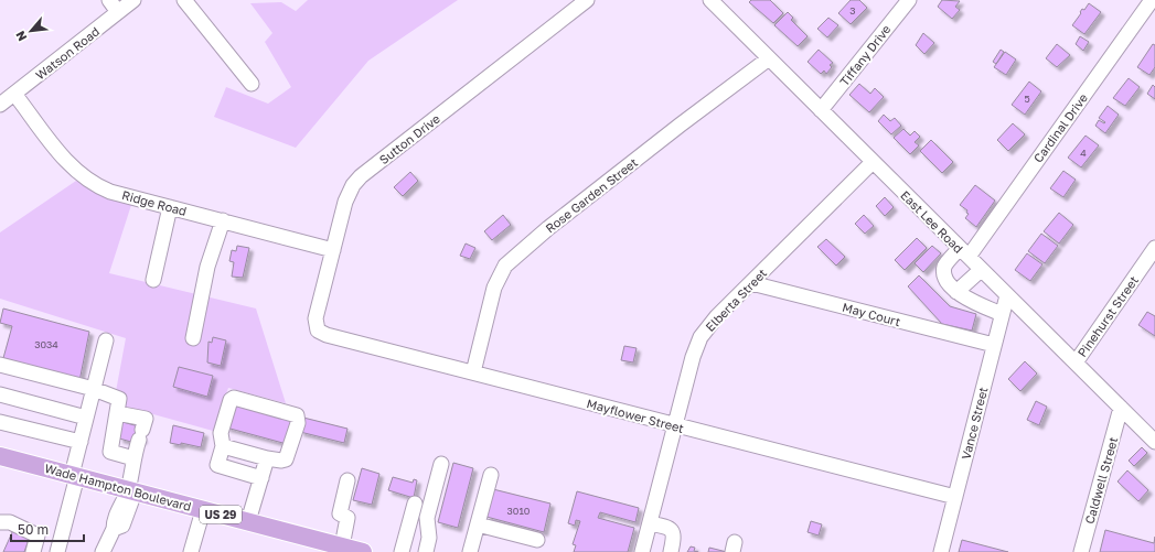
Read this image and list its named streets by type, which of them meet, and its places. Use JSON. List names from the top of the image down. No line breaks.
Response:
{"streets":{"main road":["Wade Hampton Boulevard","US 29"],"street":["Watson Road","Tiffany Drive","Cardinal Drive","Sutton Drive","Rose Garden Street","Ridge Road","East Lee Road","Elberta Street","May Court","Pinehurst Street","Mayflower Street","Vance Street","Caldwell Street"]},"crossings":[["Watson Road","Ridge Road"],["Tiffany Drive","East Lee Road"],["Cardinal Drive","East Lee Road"],["Sutton Drive","Ridge Road"],["Sutton Drive","Mayflower Street"],["Rose Garden Street","East Lee Road"],["Rose Garden Street","Mayflower Street"],["East Lee Road","Elberta Street"],["East Lee Road","Pinehurst Street"],["East Lee Road","Vance Street"],["East Lee Road","Caldwell Street"],["Elberta Street","May Court"],["Elberta Street","Mayflower Street"],["May Court","Vance Street"],["Mayflower Street","Vance Street"]],"house_numbers":["3","5","4","3034","3010"],"scale_bar":"50 m","north":"bottom left"}
